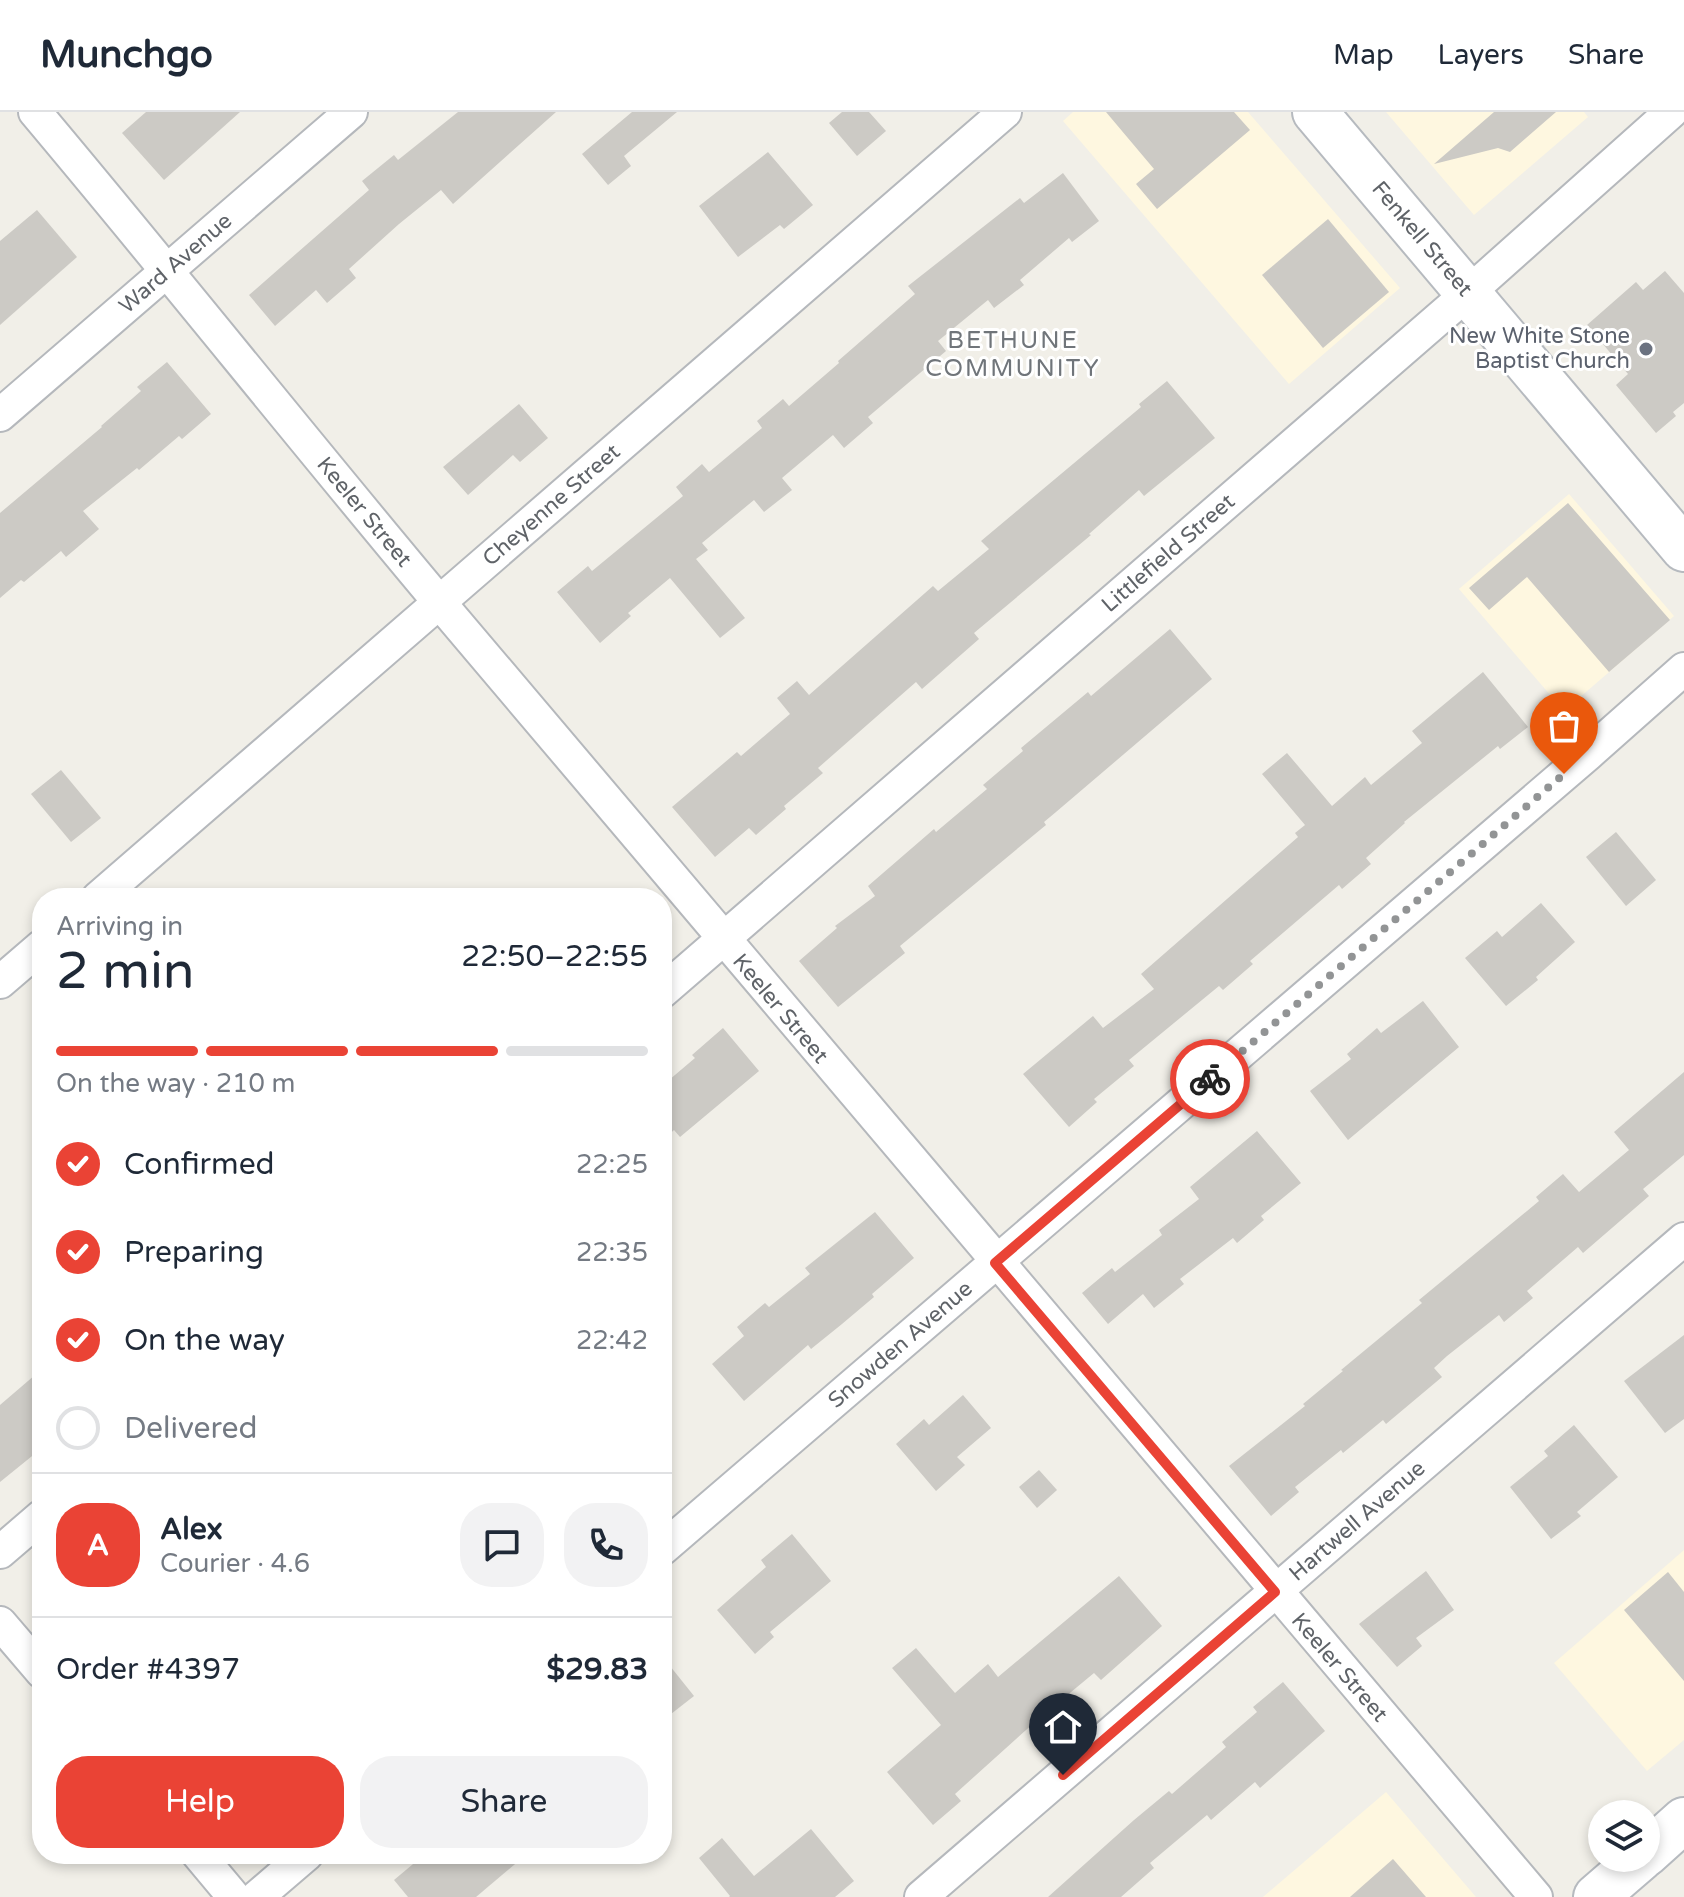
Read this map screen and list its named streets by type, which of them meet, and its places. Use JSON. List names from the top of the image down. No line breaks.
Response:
{"streets":{"street":["Fenkell Street","Ward Avenue","Cheyenne Street","Keeler Street","Littlefield Street","Snowden Avenue","Hartwell Avenue"]},"crossings":[["Fenkell Street","Littlefield Street"],["Ward Avenue","Keeler Street"],["Cheyenne Street","Keeler Street"],["Keeler Street","Littlefield Street"],["Keeler Street","Snowden Avenue"],["Keeler Street","Hartwell Avenue"]],"districts":["BETHUNE COMMUNITY"],"places":["New White Stone Baptist Church"],"page":{"header":"Munchgo","nav":["Map","Layers","Share"],"heading":["2 min","Arriving in","22:50–22:55"],"panel":["Alex","Courier · 4.6","Order #4397","$29.83"],"bar":"On the way · 210 m","list":[["Confirmed","22:25"],["Preparing","22:35"],["On the way","22:42"],"Delivered"],"round":"A","buttons":["Help","Share"]}}
